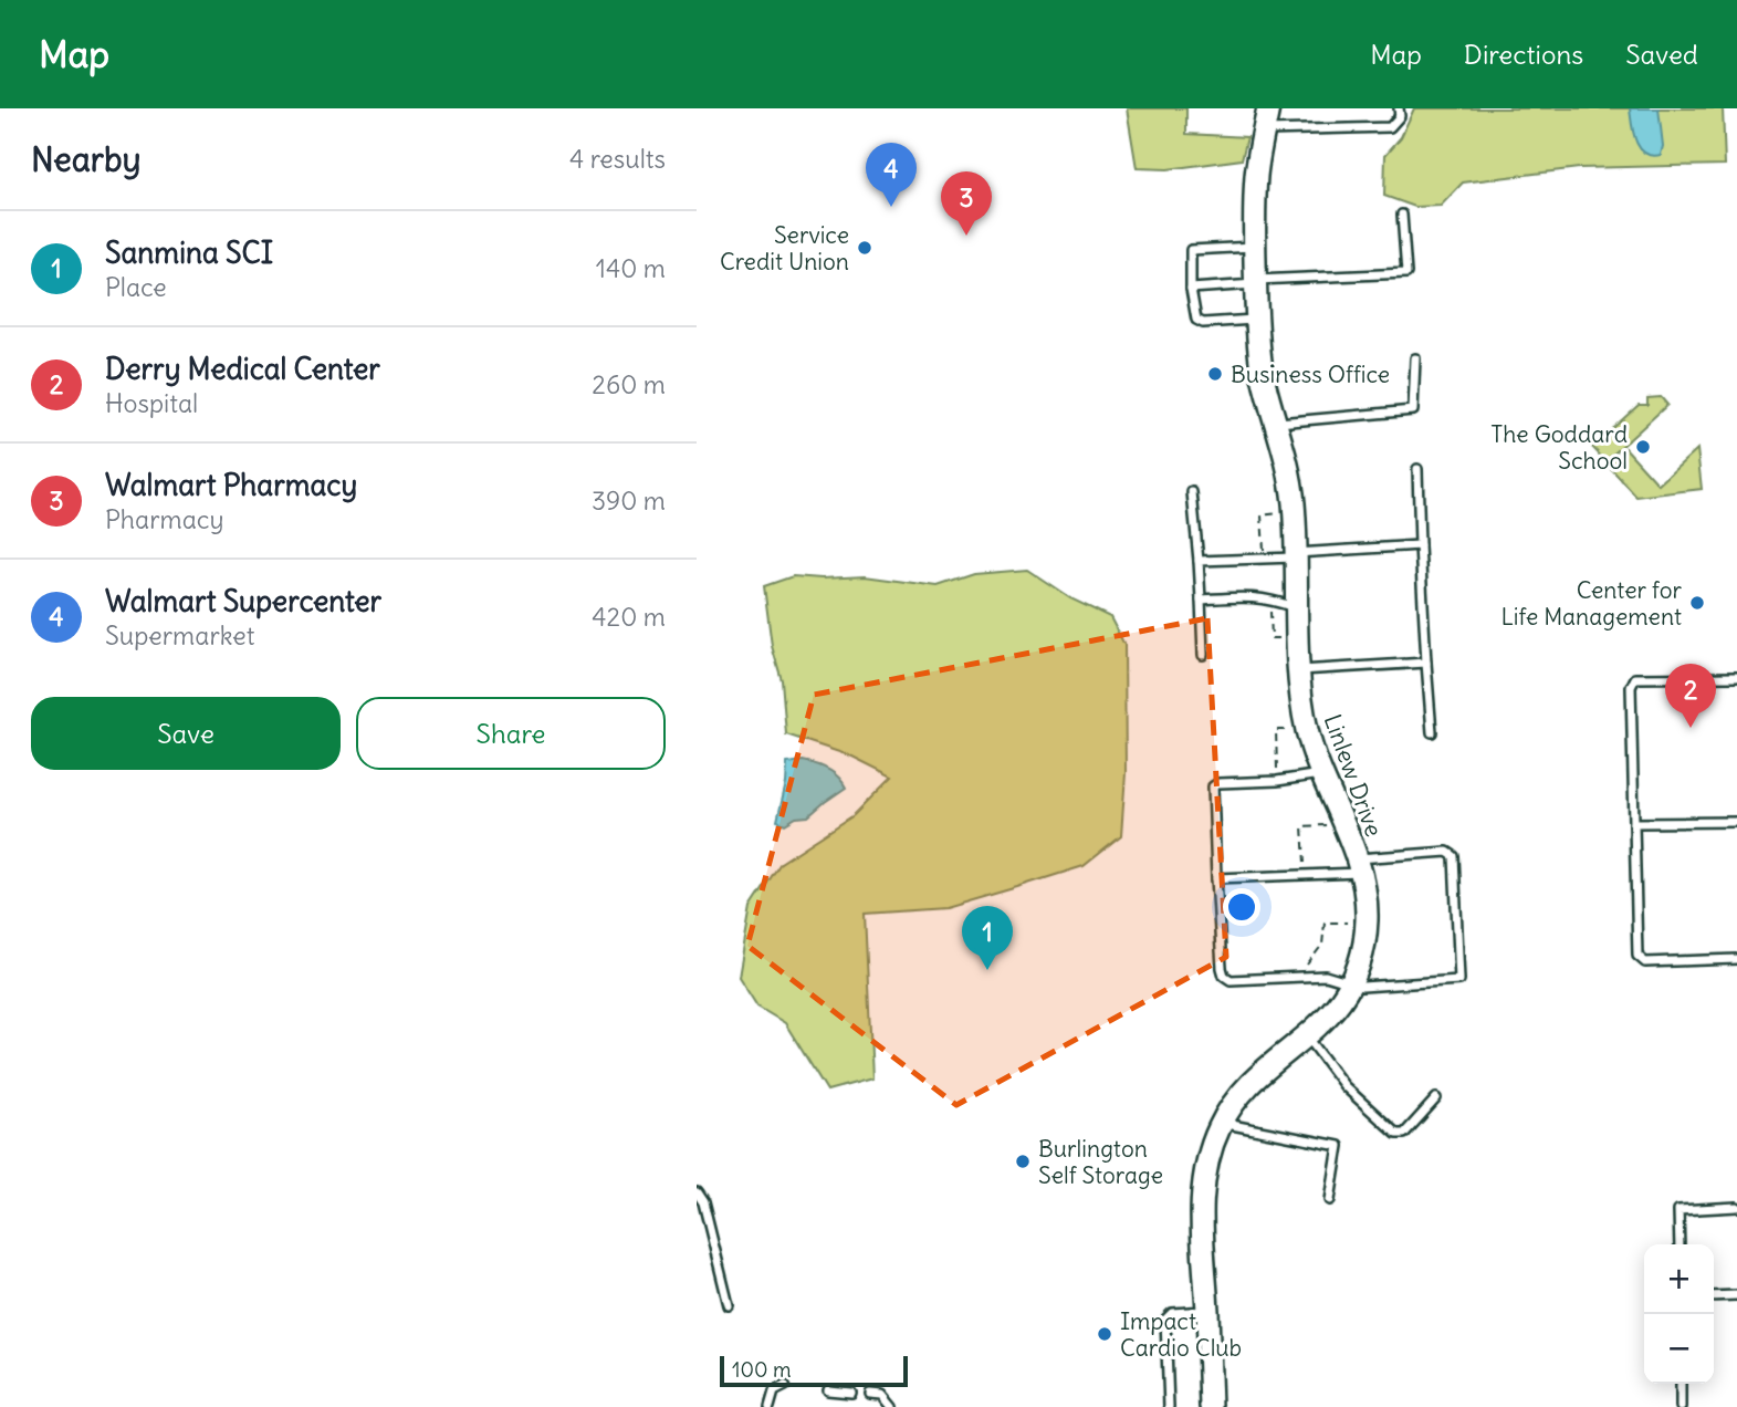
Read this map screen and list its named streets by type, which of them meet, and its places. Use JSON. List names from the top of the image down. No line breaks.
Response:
{"streets":{"street":["Linlew Drive"]},"places":["Service Credit Union","Business Office","The Goddard School","Center for Life Management","Burlington Self Storage","Impact Cardio Club"],"scale_bar":"100 m","page":{"header":"Map","nav":["Map","Directions","Saved"],"heading":["Nearby","4 results"],"pins":["4","3","2","1"],"list":[{"mark":"1","name":"Sanmina SCI","note":"Place","value":"140 m"},{"mark":"2","name":"Derry Medical Center","note":"Hospital","value":"260 m"},{"mark":"3","name":"Walmart Pharmacy","note":"Pharmacy","value":"390 m"},{"mark":"4","name":"Walmart Supercenter","note":"Supermarket","value":"420 m"}],"buttons":["Save","Share"],"map_buttons":["+","−"],"scale":"100 m"}}
